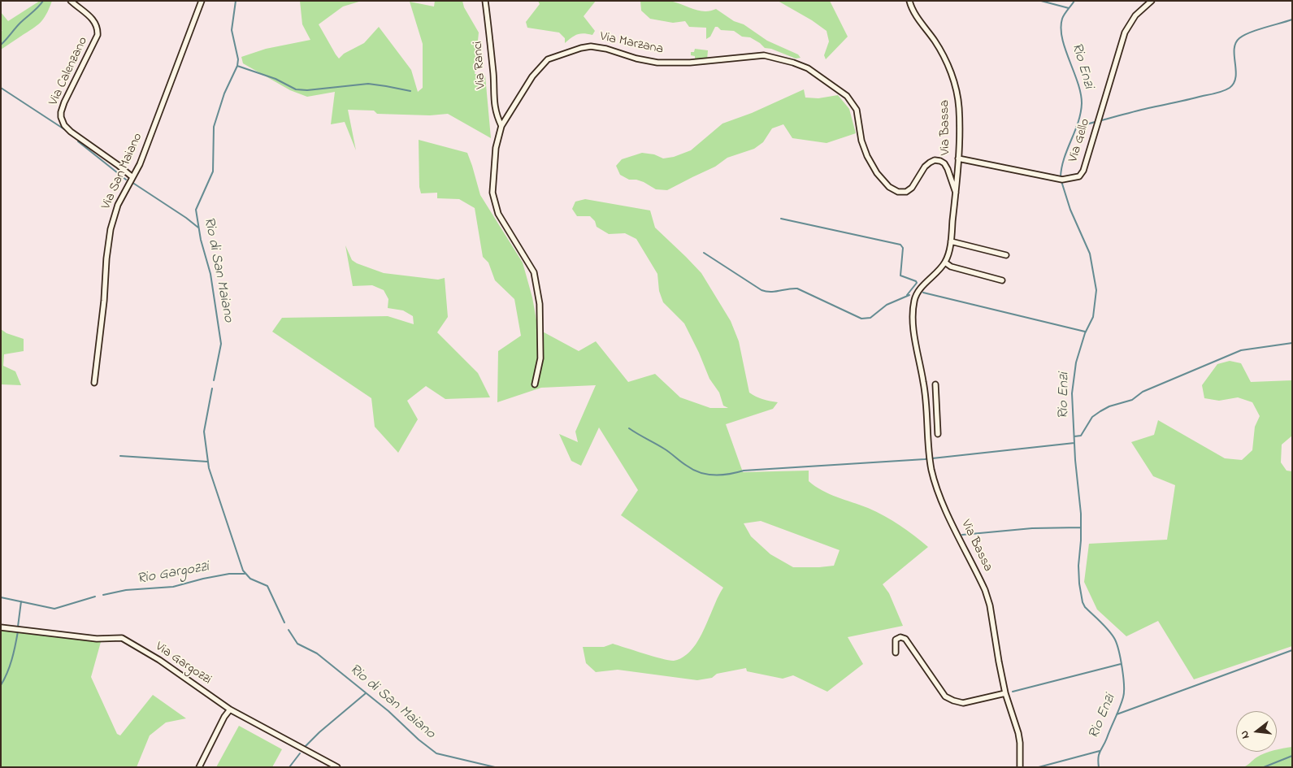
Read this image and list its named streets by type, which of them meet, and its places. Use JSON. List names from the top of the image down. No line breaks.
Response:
{"streets":{"street":["Via Marzana","Via Ranci","Via Calenzano","Via Bassa","Via Gello","Via San Maiano","Via Gargozzi"]},"crossings":[["Via Marzana","Via Ranci"],["Via Marzana","Via Bassa"],["Via Calenzano","Via San Maiano"],["Via Bassa","Via Gello"]],"water":["Rio Enzi","Rio di San Maiano","Rio Gargozzi"],"north":"left"}
